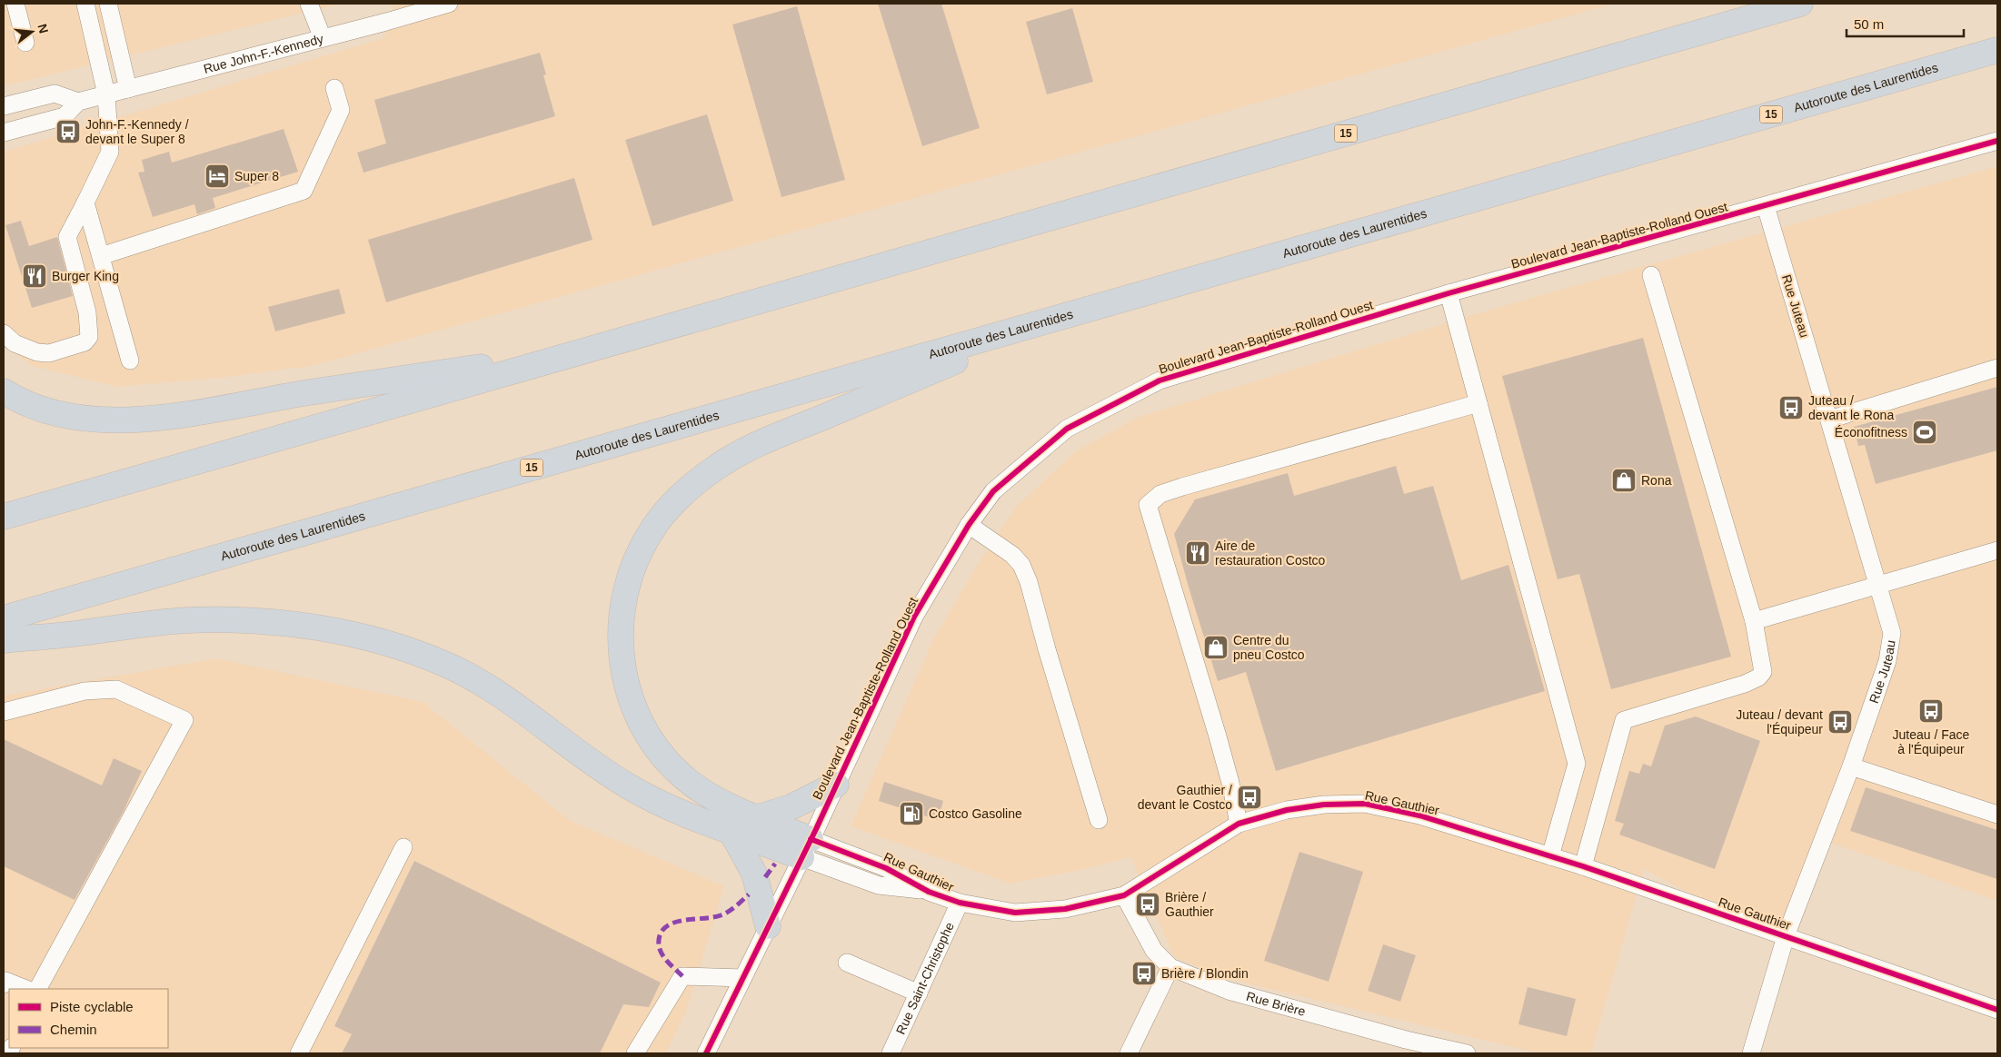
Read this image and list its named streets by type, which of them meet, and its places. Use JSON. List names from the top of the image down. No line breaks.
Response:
{"streets":{"highway":["Autoroute des Laurentides","15"],"street":["Rue John-F.-Kennedy","Boulevard Jean-Baptiste-Rolland Ouest","Rue Juteau","Rue Gauthier","Rue Saint-Christophe","Rue Brière"]},"crossings":[["Boulevard Jean-Baptiste-Rolland Ouest","Rue Juteau"],["Boulevard Jean-Baptiste-Rolland Ouest","Rue Gauthier"],["Rue Juteau","Rue Gauthier"],["Rue Gauthier","Rue Saint-Christophe"],["Rue Gauthier","Rue Brière"]],"places":{"bus stop":["John-F.-Kennedy / devant le Super 8","Juteau / devant le Rona","Juteau / Face à l'Équipeur","Juteau / devant l'Équipeur","Gauthier / devant le Costco","Brière / Gauthier","Brière / Blondin"],"hotel":["Super 8"],"restaurant":["Burger King","Aire de restauration Costco"],"sports":["Éconofitness"],"shop":["Rona","Centre du pneu Costco"],"fuel station":["Costco Gasoline"]},"legend":["Piste cyclable","Chemin"],"scale_bar":"50 m","north":"right"}
